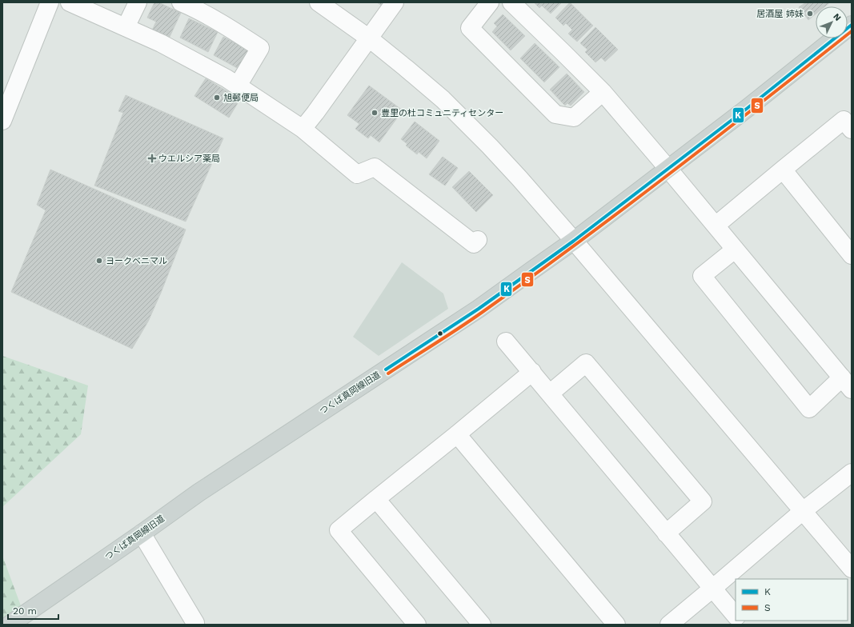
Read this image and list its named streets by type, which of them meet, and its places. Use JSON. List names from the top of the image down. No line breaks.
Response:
{"streets":{"main road":["つくば真岡線旧道"]},"places":{"other":["居酒屋 姉妹","旭郵便局","豊里の杜コミュニティセンター","ヨークベニマル"],"health":["ウエルシア薬局"]},"lines":["transit line K","transit line S"],"legend":["K","S"],"scale_bar":"20 m","north":"top right"}
